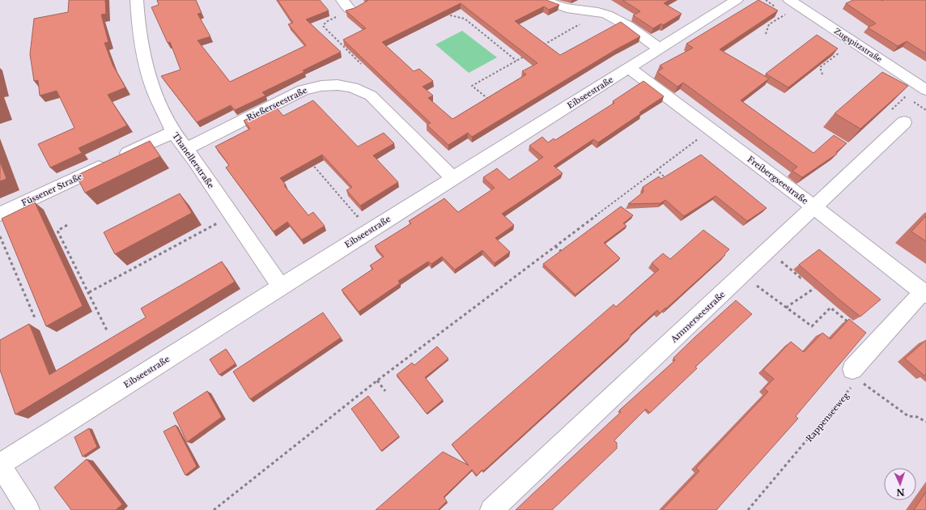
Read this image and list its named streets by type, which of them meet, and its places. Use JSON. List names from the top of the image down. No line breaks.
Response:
{"streets":{"street":["Zugspitzstraße","Eibseestraße","Rießerseestraße","Thanellerstraße","Freibergseestraße","Füssener Straße","Ammerseestraße"],"path":["Rappenseeweg"]},"crossings":[["Eibseestraße","Rießerseestraße"],["Eibseestraße","Thanellerstraße"],["Eibseestraße","Freibergseestraße"],["Rießerseestraße","Thanellerstraße"],["Thanellerstraße","Füssener Straße"],["Freibergseestraße","Ammerseestraße"]],"north":"bottom"}
